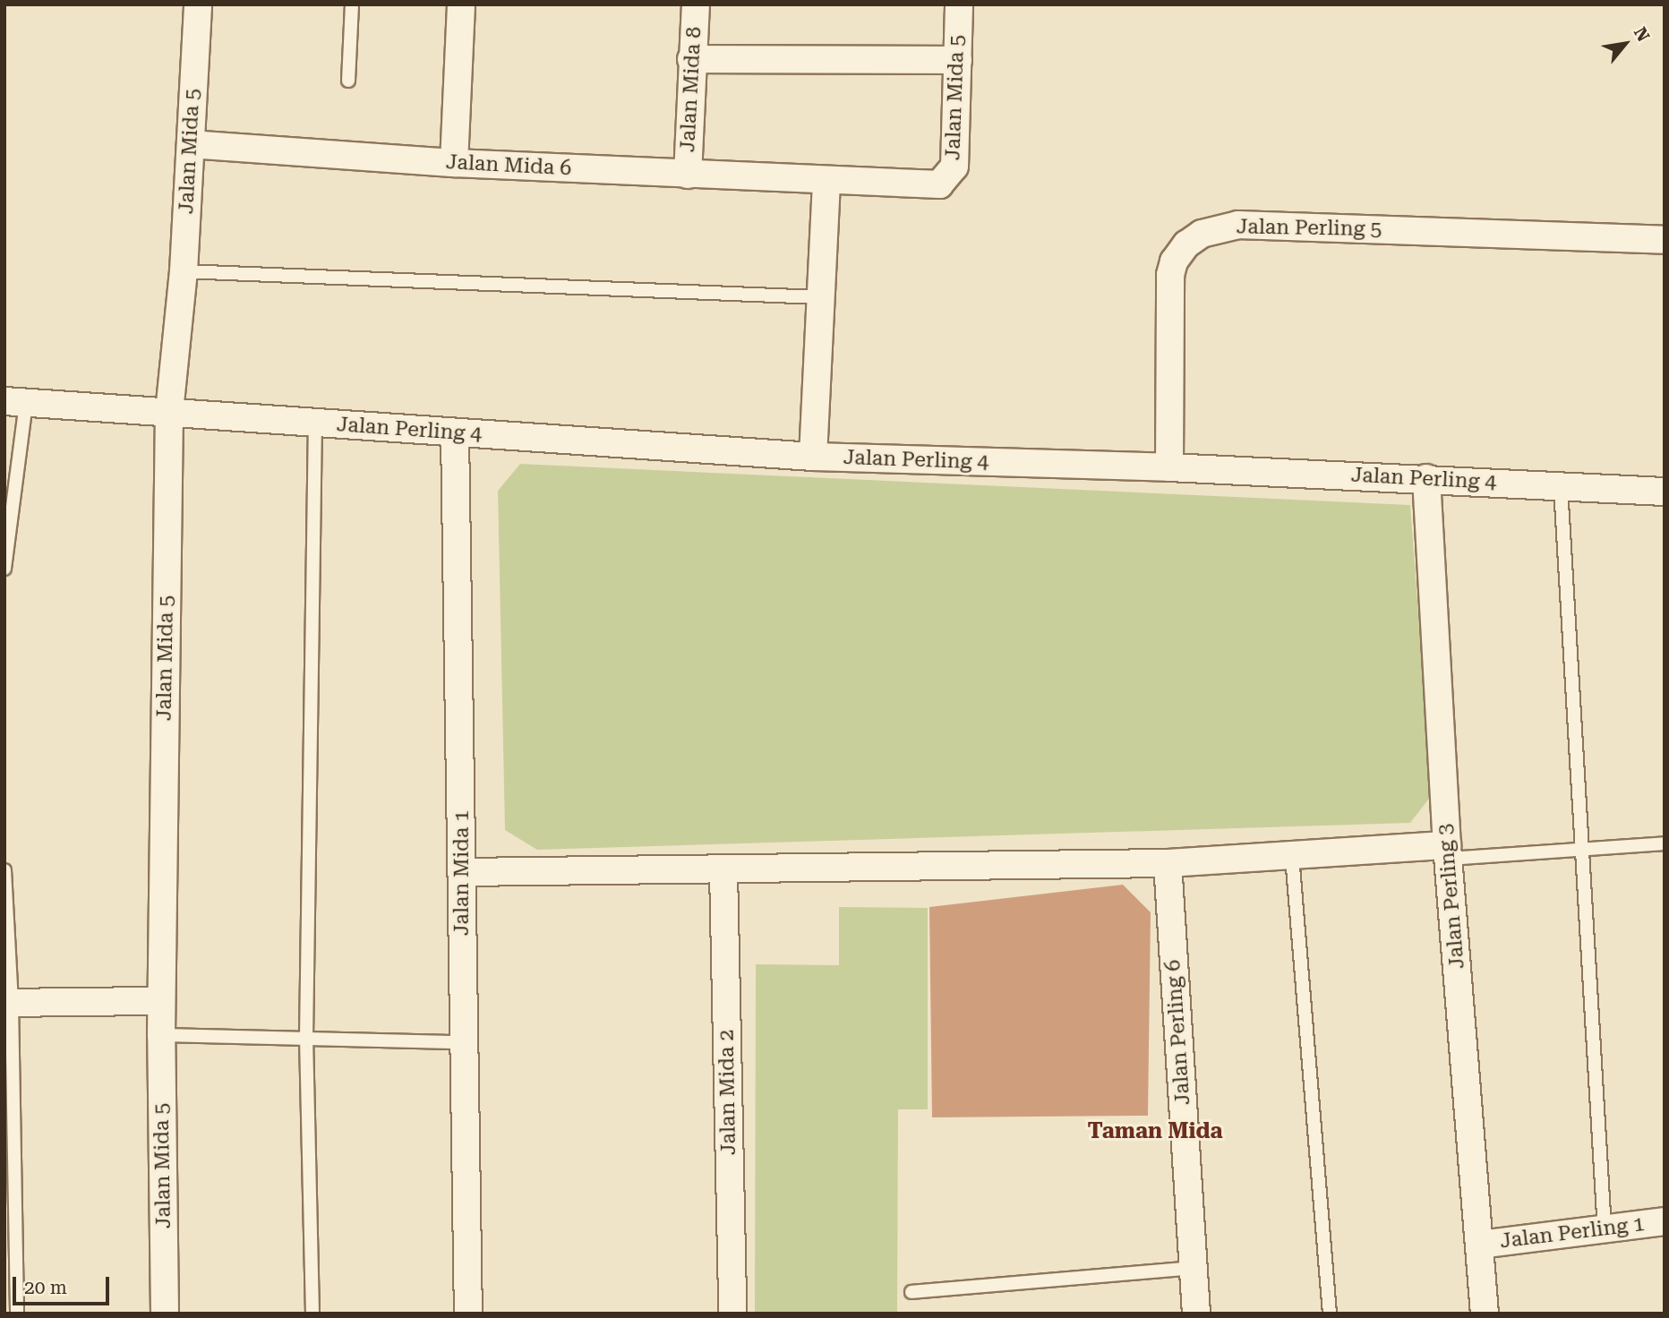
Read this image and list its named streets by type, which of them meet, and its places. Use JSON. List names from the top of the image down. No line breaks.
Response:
{"streets":{"street":["Jalan Mida 8","Jalan Mida 5","Jalan Mida 6","Jalan Perling 5","Jalan Perling 4","Jalan Mida 1","Jalan Perling 3","Jalan Perling 6","Jalan Mida 2","Jalan Perling 1"]},"crossings":[["Jalan Mida 8","Jalan Mida 6"],["Jalan Mida 5","Jalan Mida 6"],["Jalan Mida 5","Jalan Perling 4"],["Jalan Perling 5","Jalan Perling 4"],["Jalan Perling 4","Jalan Mida 1"],["Jalan Perling 4","Jalan Perling 3"],["Jalan Perling 3","Jalan Perling 1"]],"districts":["Taman Mida"],"scale_bar":"20 m","north":"top right"}
